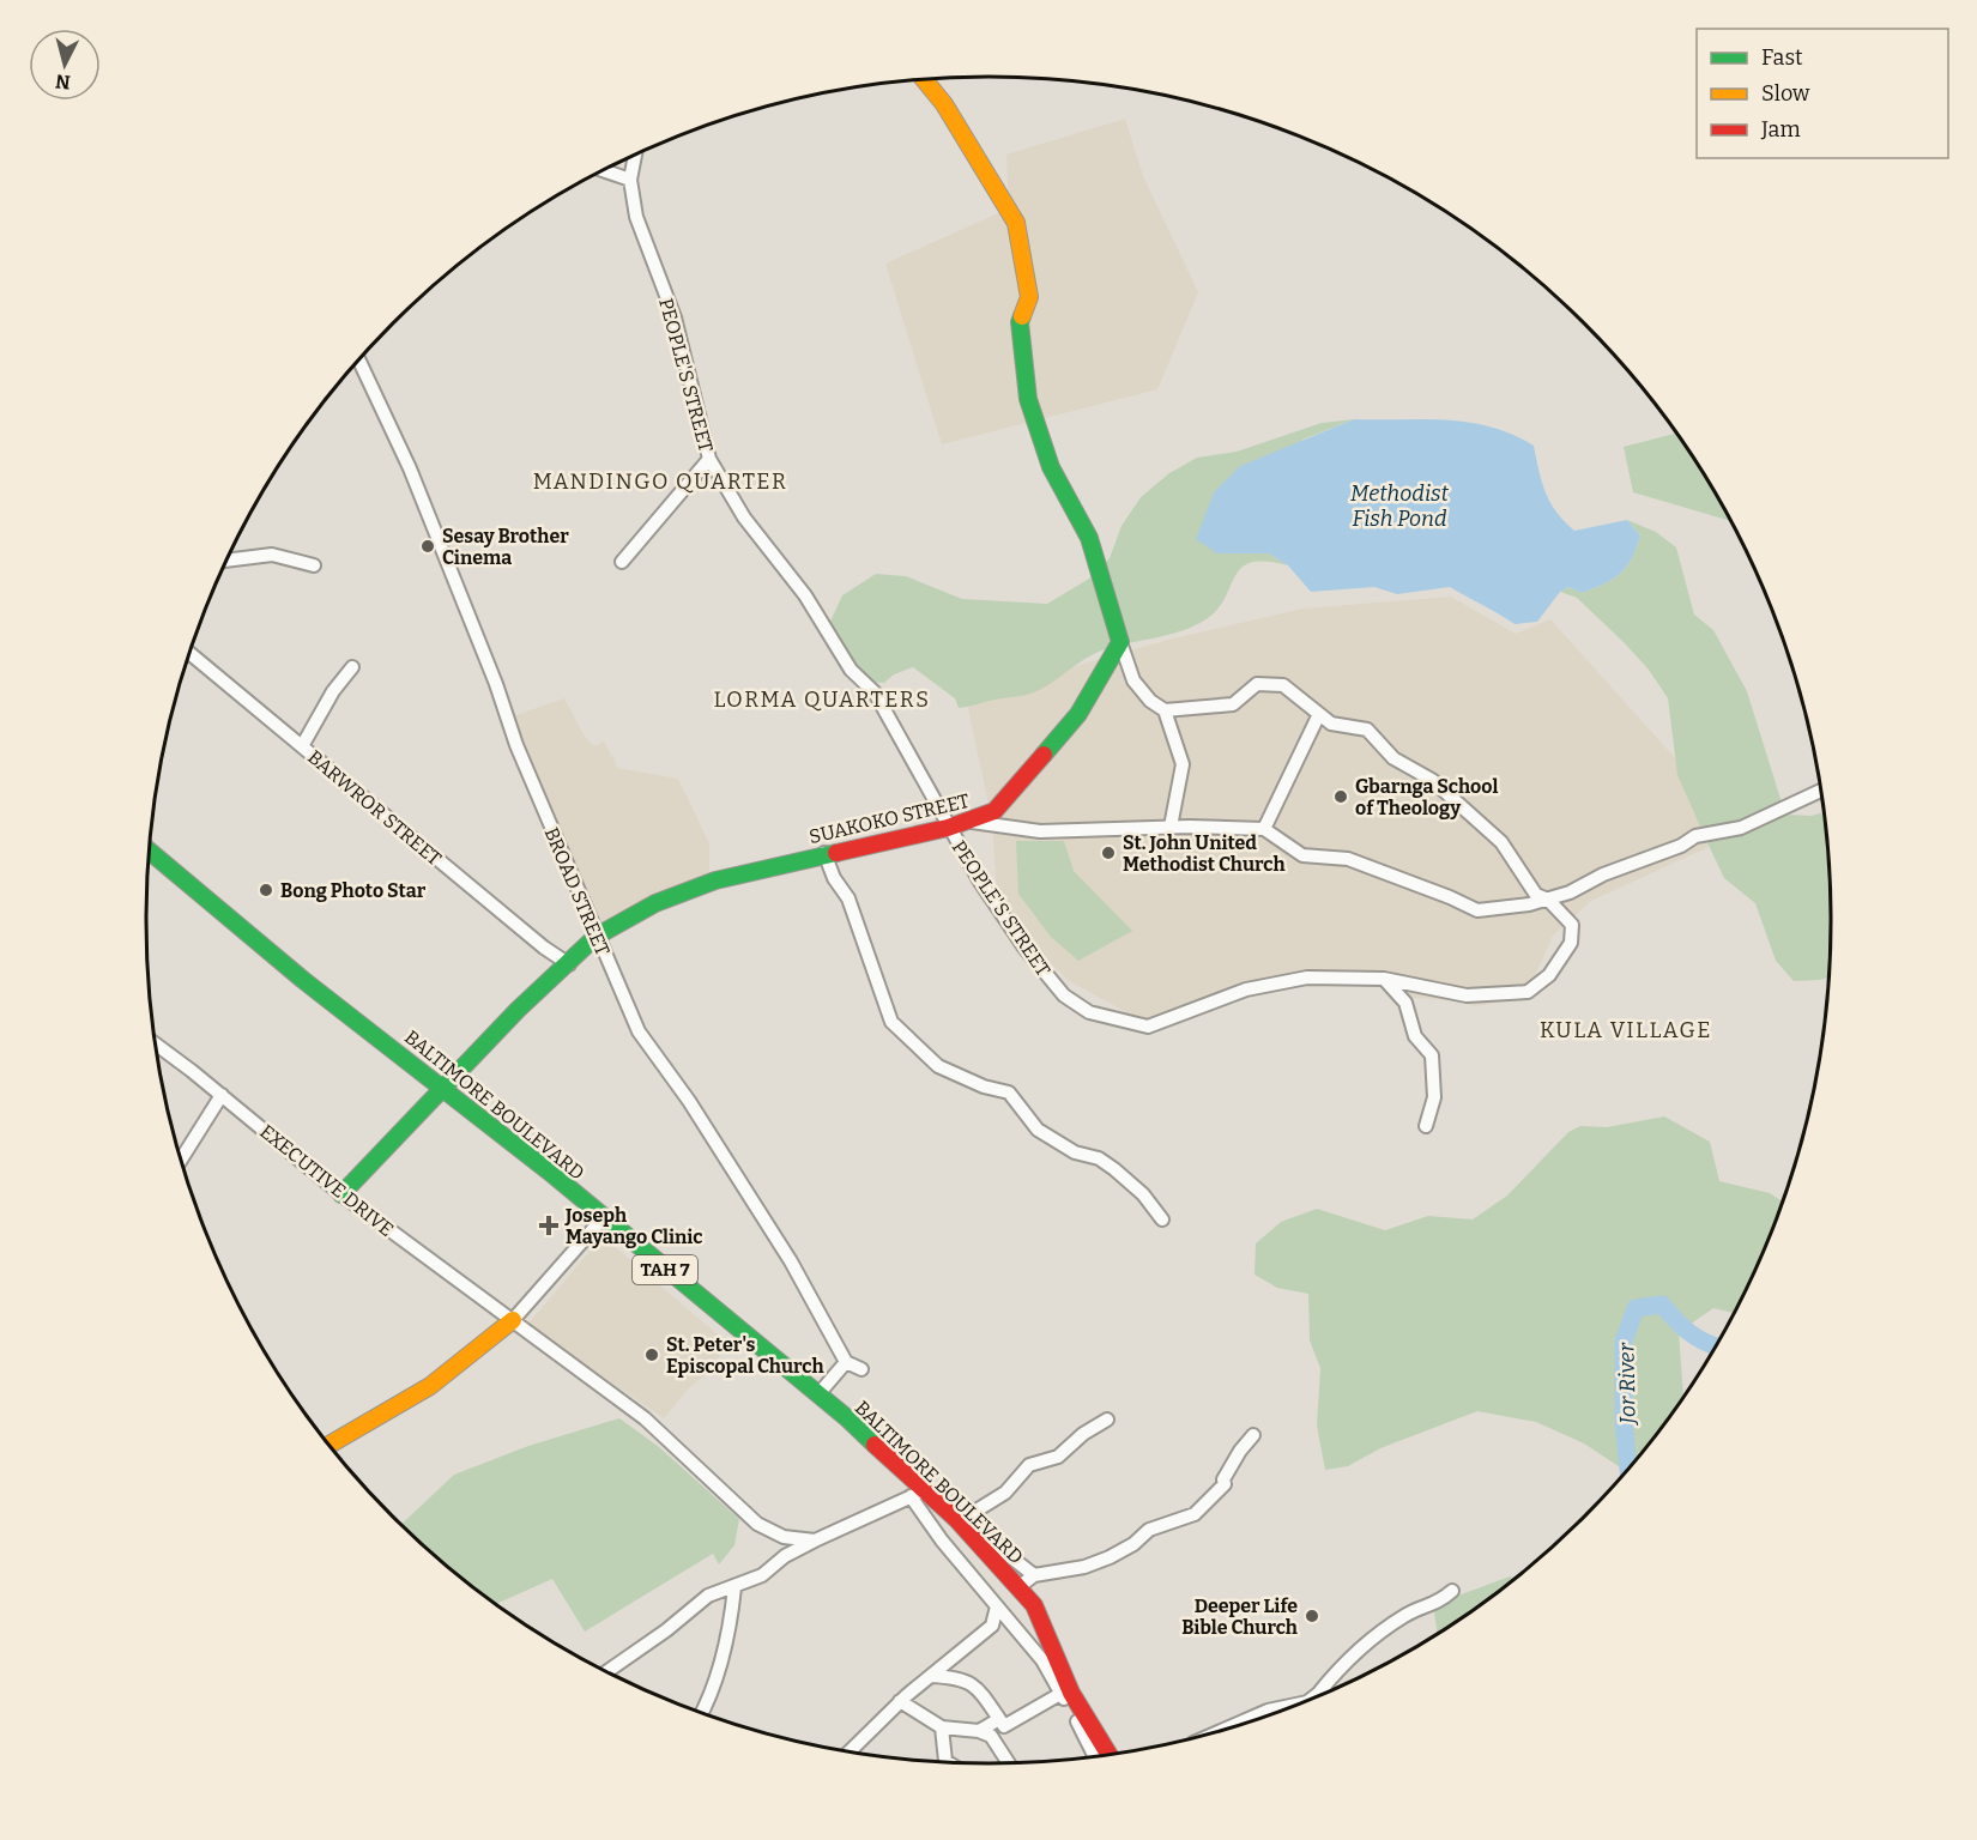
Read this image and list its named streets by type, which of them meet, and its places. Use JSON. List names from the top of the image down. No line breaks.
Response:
{"streets":{"main road":["SUAKOKO STREET","BALTIMORE BOULEVARD","TAH 7"],"street":["PEOPLE'S STREET","BARWROR STREET","BROAD STREET","EXECUTIVE DRIVE"]},"crossings":[["PEOPLE'S STREET","SUAKOKO STREET"],["BARWROR STREET","SUAKOKO STREET"],["SUAKOKO STREET","BROAD STREET"],["SUAKOKO STREET","BALTIMORE BOULEVARD"],["SUAKOKO STREET","EXECUTIVE DRIVE"]],"districts":["MANDINGO QUARTER","LORMA QUARTERS","KULA VILLAGE"],"water":["Methodist Fish Pond","Jor River"],"places":{"other":["Sesay Brother Cinema","Gbarnga School of Theology","St. John United Methodist Church","Bong Photo Star","St. Peter's Episcopal Church","Deeper Life Bible Church"],"health":["Joseph Mayango Clinic"]},"legend":["Fast","Slow","Jam"],"north":"bottom"}
